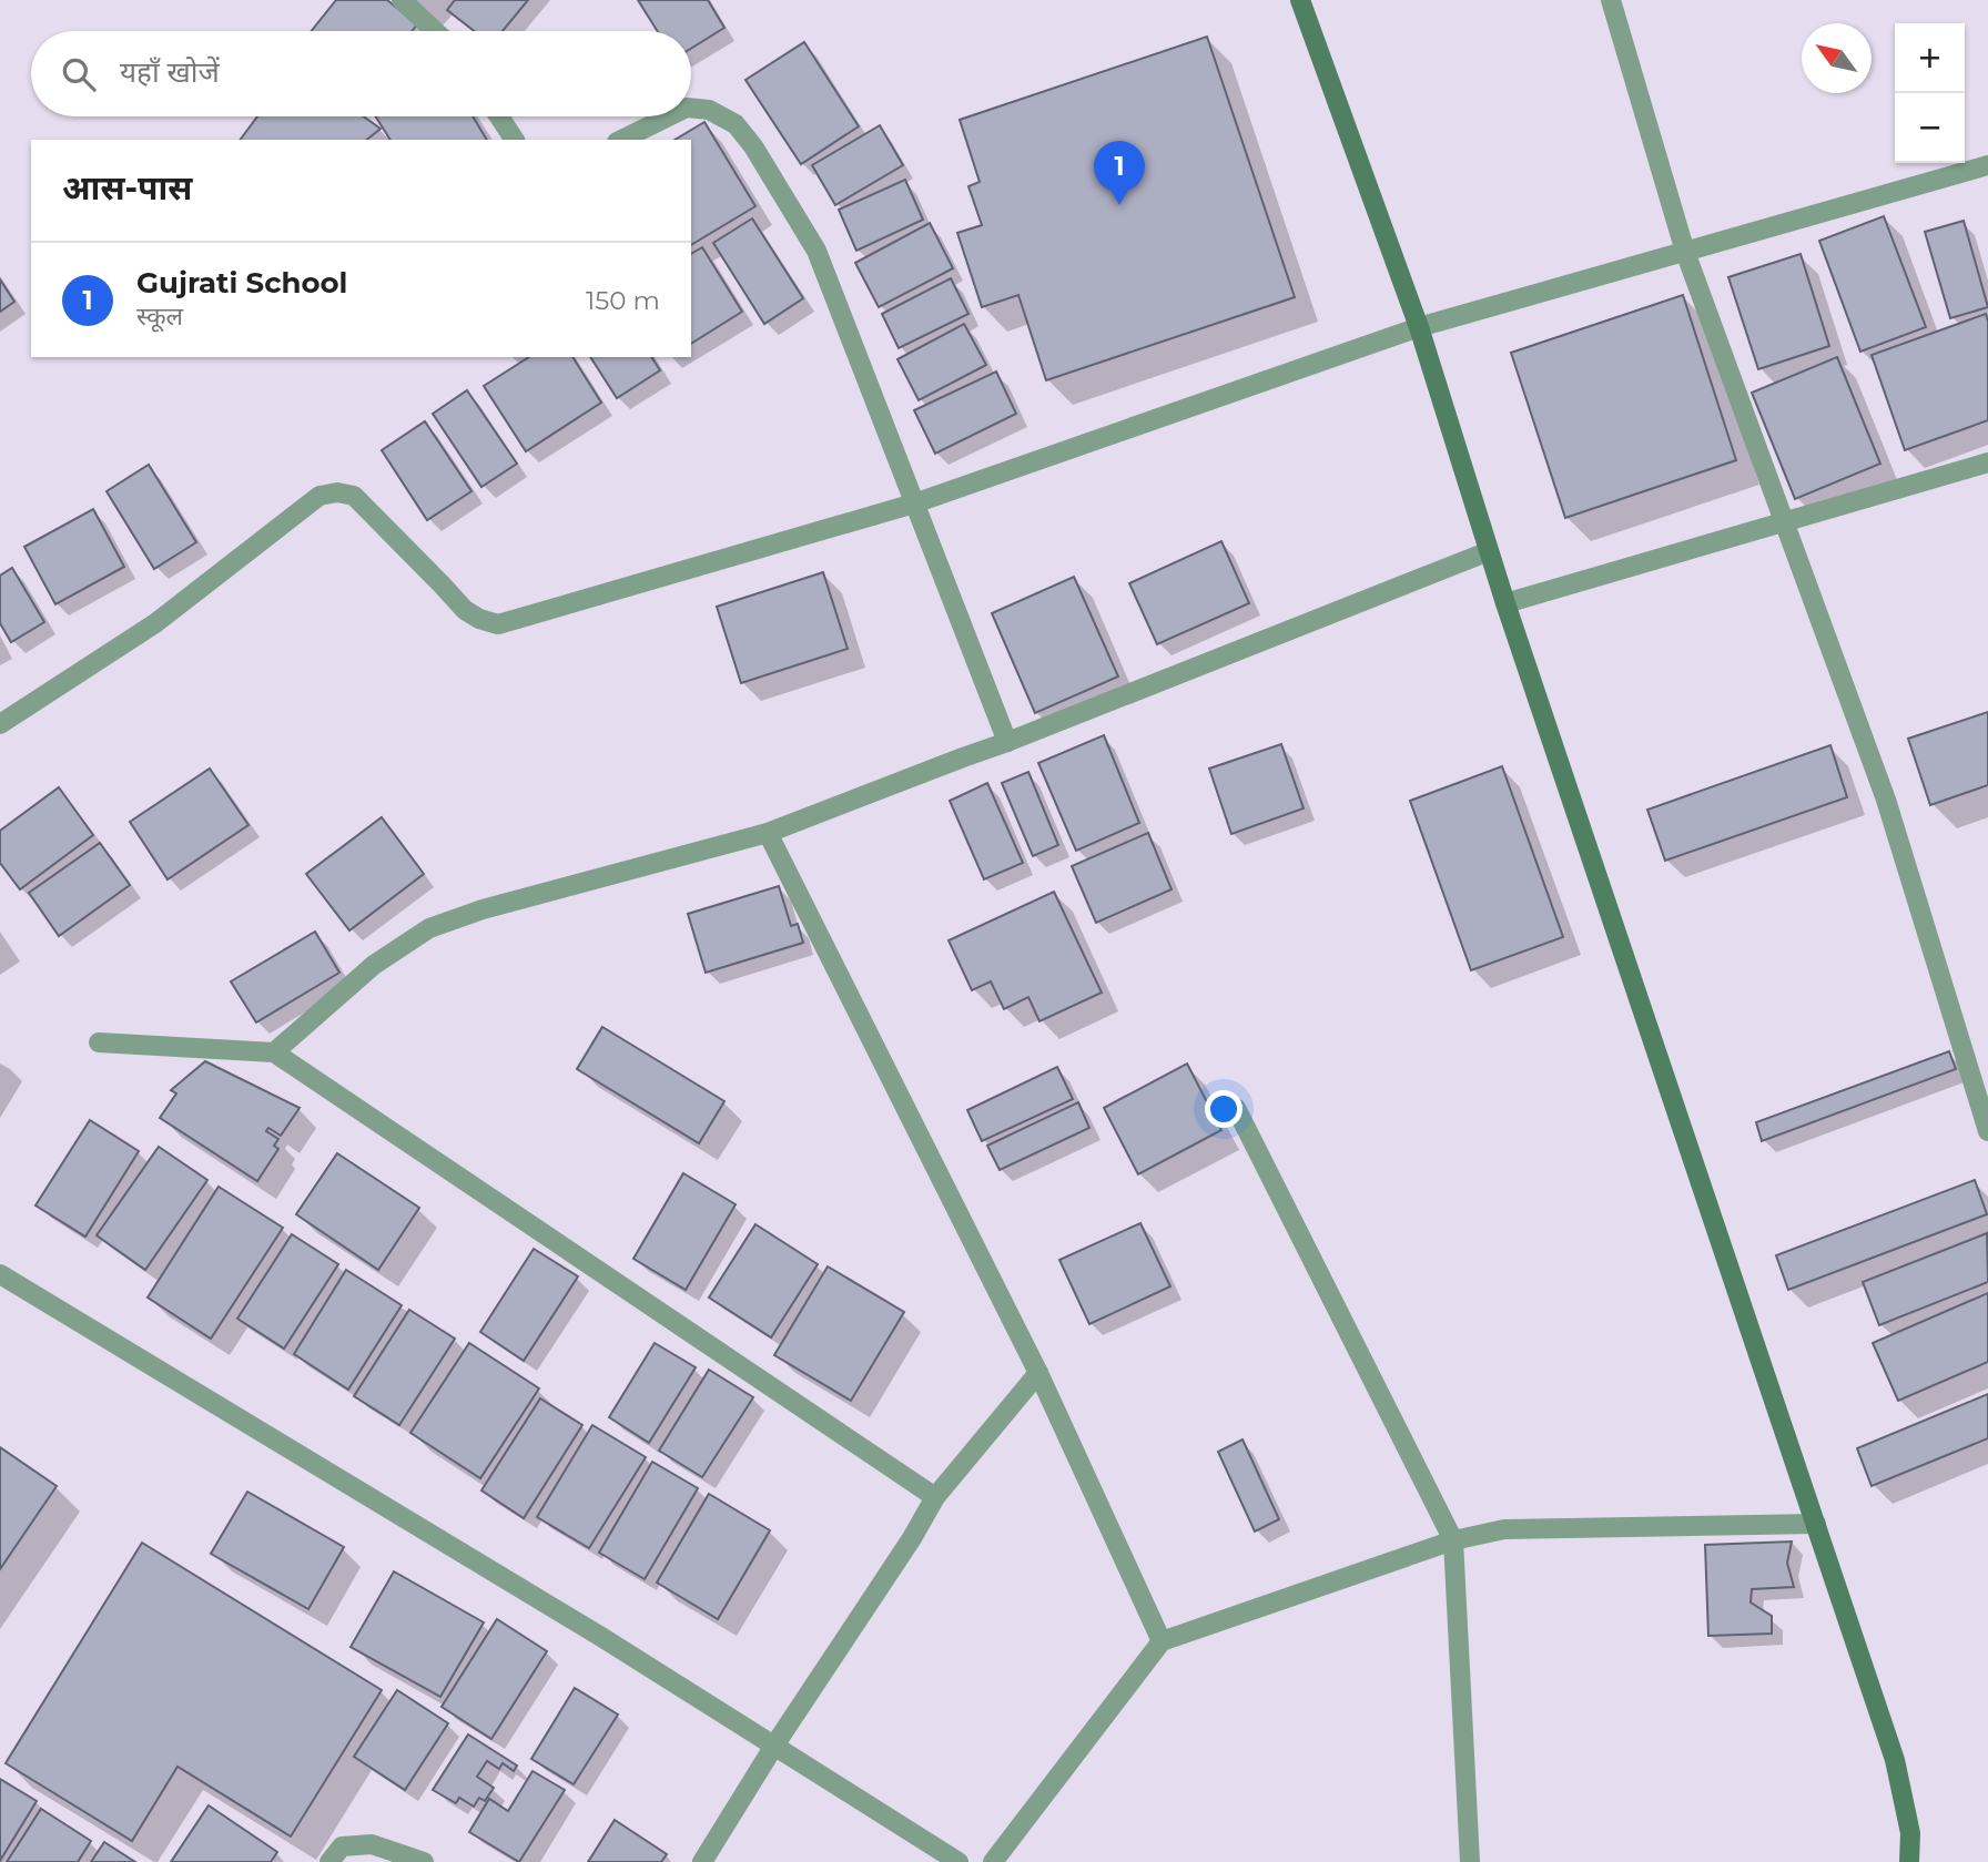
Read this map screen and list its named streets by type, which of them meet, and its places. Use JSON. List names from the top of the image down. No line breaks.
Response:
{"north":"top left","page":{"map_buttons":["+","−"],"search":"यहाँ खोजें","heading":"आस-पास","pins":"1","list":[{"mark":"1","name":"Gujrati School","note":"स्कूल","value":"150 m"}]}}
